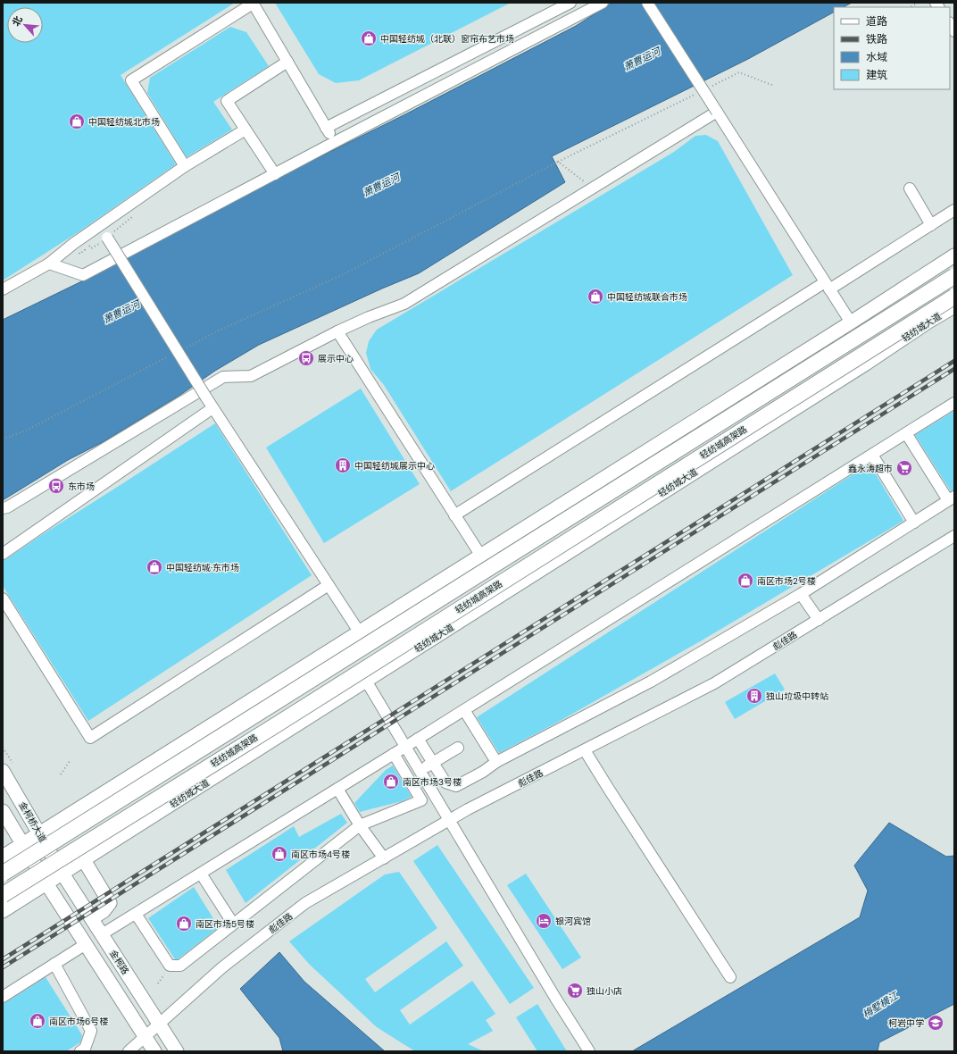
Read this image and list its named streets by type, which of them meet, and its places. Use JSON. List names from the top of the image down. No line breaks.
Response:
{"streets":{"highway":["轻纺城高架路"],"main road":["轻纺城大道","金柯桥大道","金柯路"],"street":["彪佳路"]},"crossings":[["轻纺城大道","金柯桥大道"],["轻纺城大道","金柯路"],["彪佳路","金柯路"],["金柯桥大道","金柯路"]],"water":["萧曹运河","梅墅横江"],"places":{"shop":["中国轻纺城（北联）窗帘布艺市场","中国轻纺城北市场","中国轻纺城联合市场","中国轻纺城·东市场","南区市场2号楼","南区市场3号楼","南区市场4号楼","南区市场5号楼","南区市场6号楼"],"bus stop":["展示中心","东市场"],"building":["中国轻纺城展示中心","独山垃圾中转站"],"supermarket":["鑫永涛超市","独山小店"],"hotel":["银河宾馆"],"school or university":["柯岩中学"]},"legend":["道路","铁路","水域","建筑"],"north":"top left"}
